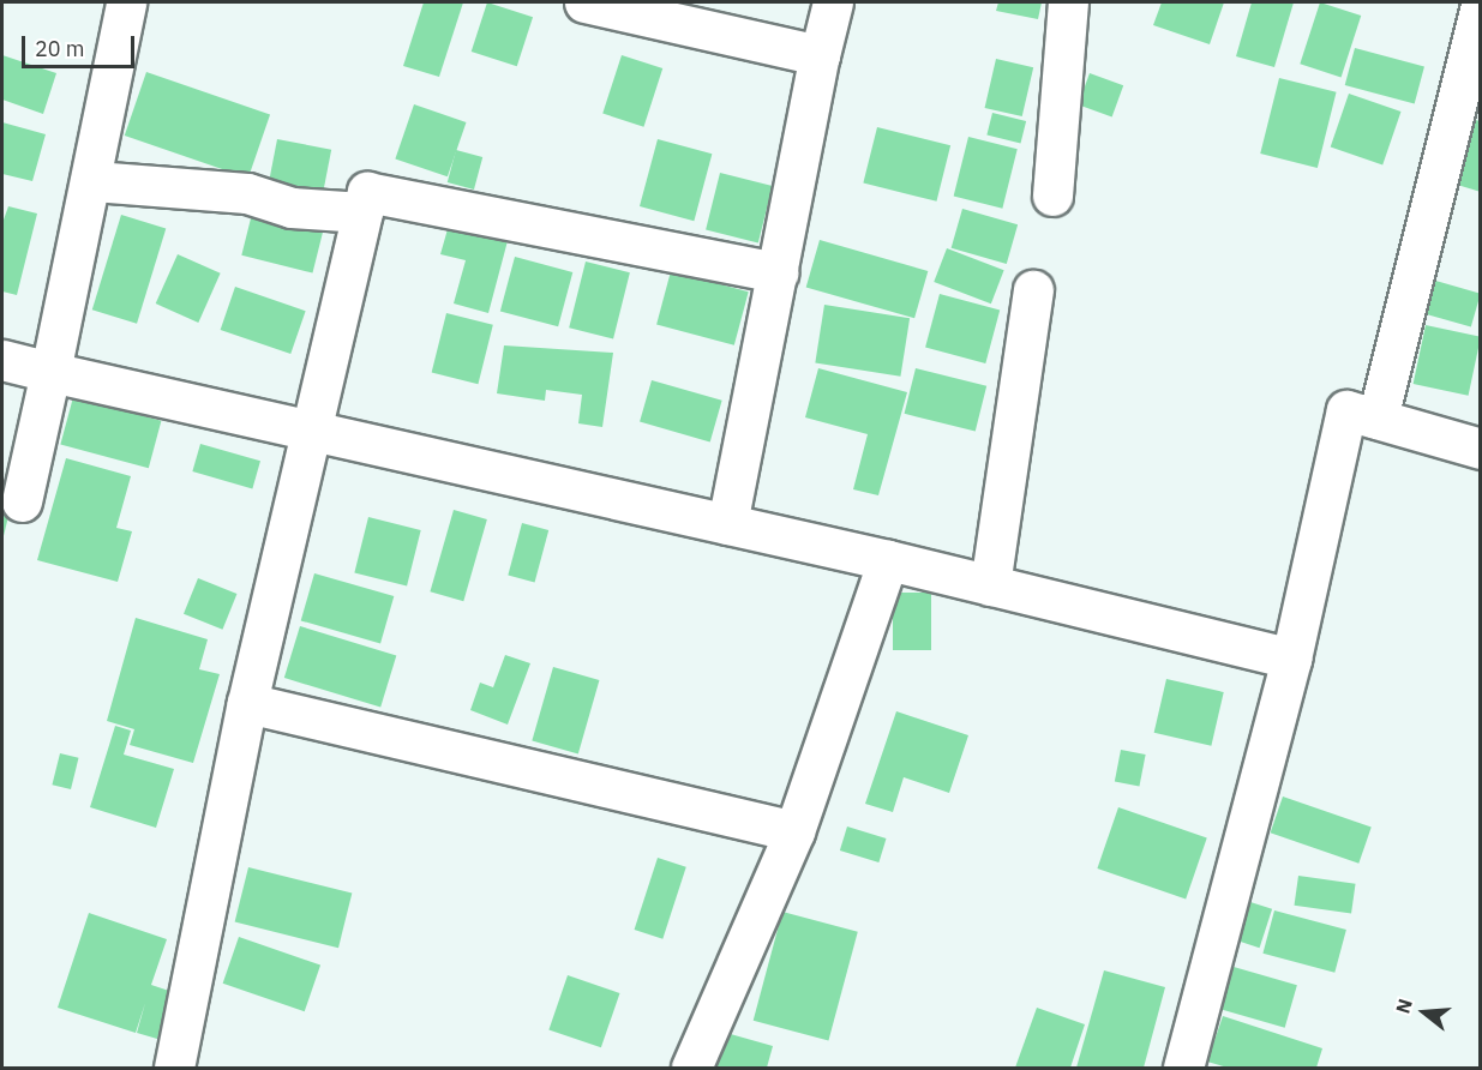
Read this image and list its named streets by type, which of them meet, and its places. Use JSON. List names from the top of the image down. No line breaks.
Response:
{"scale_bar":"20 m","north":"left"}
